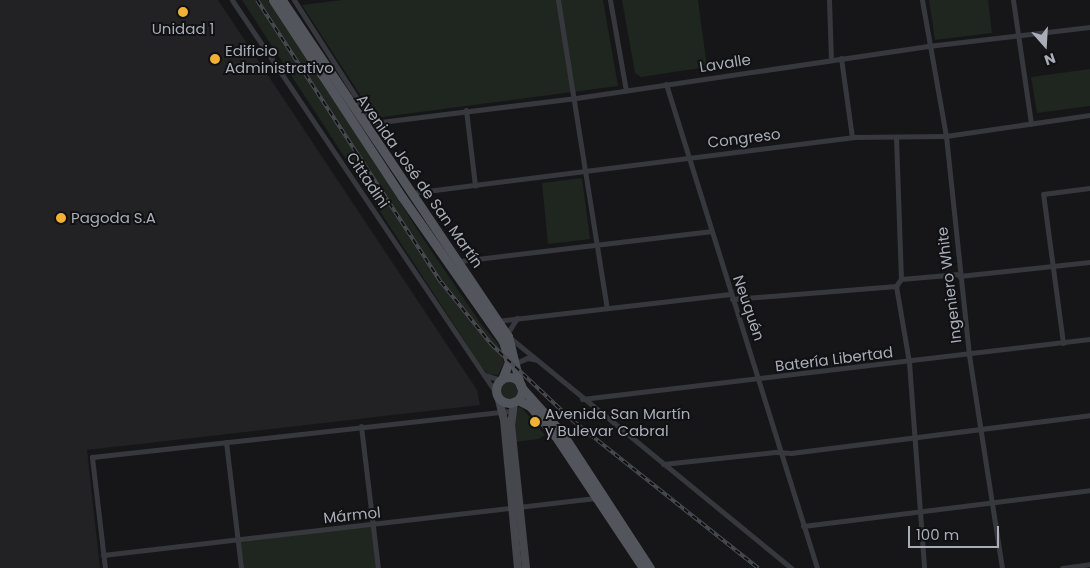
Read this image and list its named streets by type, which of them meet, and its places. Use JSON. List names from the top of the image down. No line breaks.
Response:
{"streets":{"main road":["Avenida José de San Martín"],"street":["Lavalle","Congreso","Cittadini","Ingeniero White","Neuquén","Batería Libertad","Mármol"]},"crossings":[["Lavalle","Avenida José de San Martín"],["Lavalle","Ingeniero White"],["Lavalle","Neuquén"],["Congreso","Avenida José de San Martín"],["Congreso","Ingeniero White"],["Congreso","Neuquén"],["Cittadini","Avenida José de San Martín"],["Ingeniero White","Batería Libertad"],["Neuquén","Batería Libertad"]],"places":["Unidad 1","Edificio Administrativo","Pagoda S.A","Avenida San Martín y Bulevar Cabral"],"scale_bar":"100 m","north":"bottom"}
